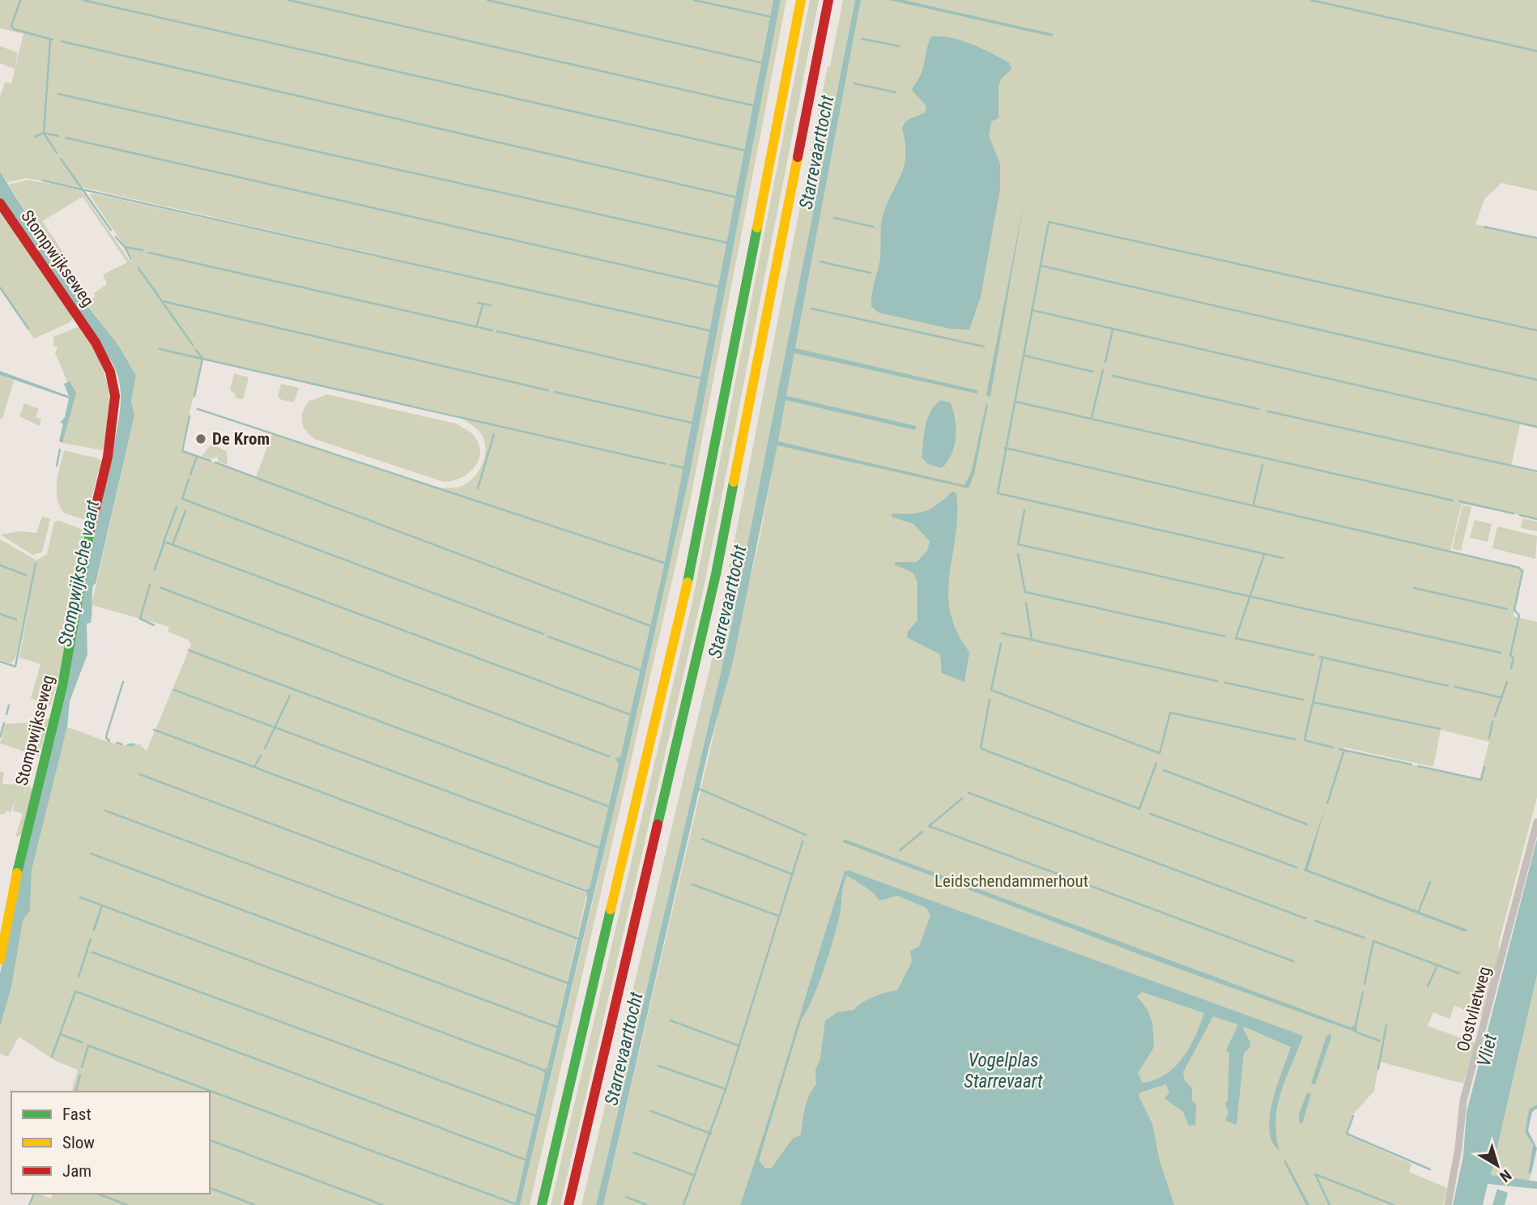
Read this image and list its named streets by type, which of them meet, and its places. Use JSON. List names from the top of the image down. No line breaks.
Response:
{"streets":{"main road":["Stompwijkseweg"],"street":["Oostvlietweg"]},"water":["Starrevaarttocht","Stompwijksche vaart","Vliet","Vogelplas Starrevaart"],"parks":["Leidschendammerhout"],"places":["De Krom"],"legend":["Fast","Slow","Jam"],"north":"bottom right"}
